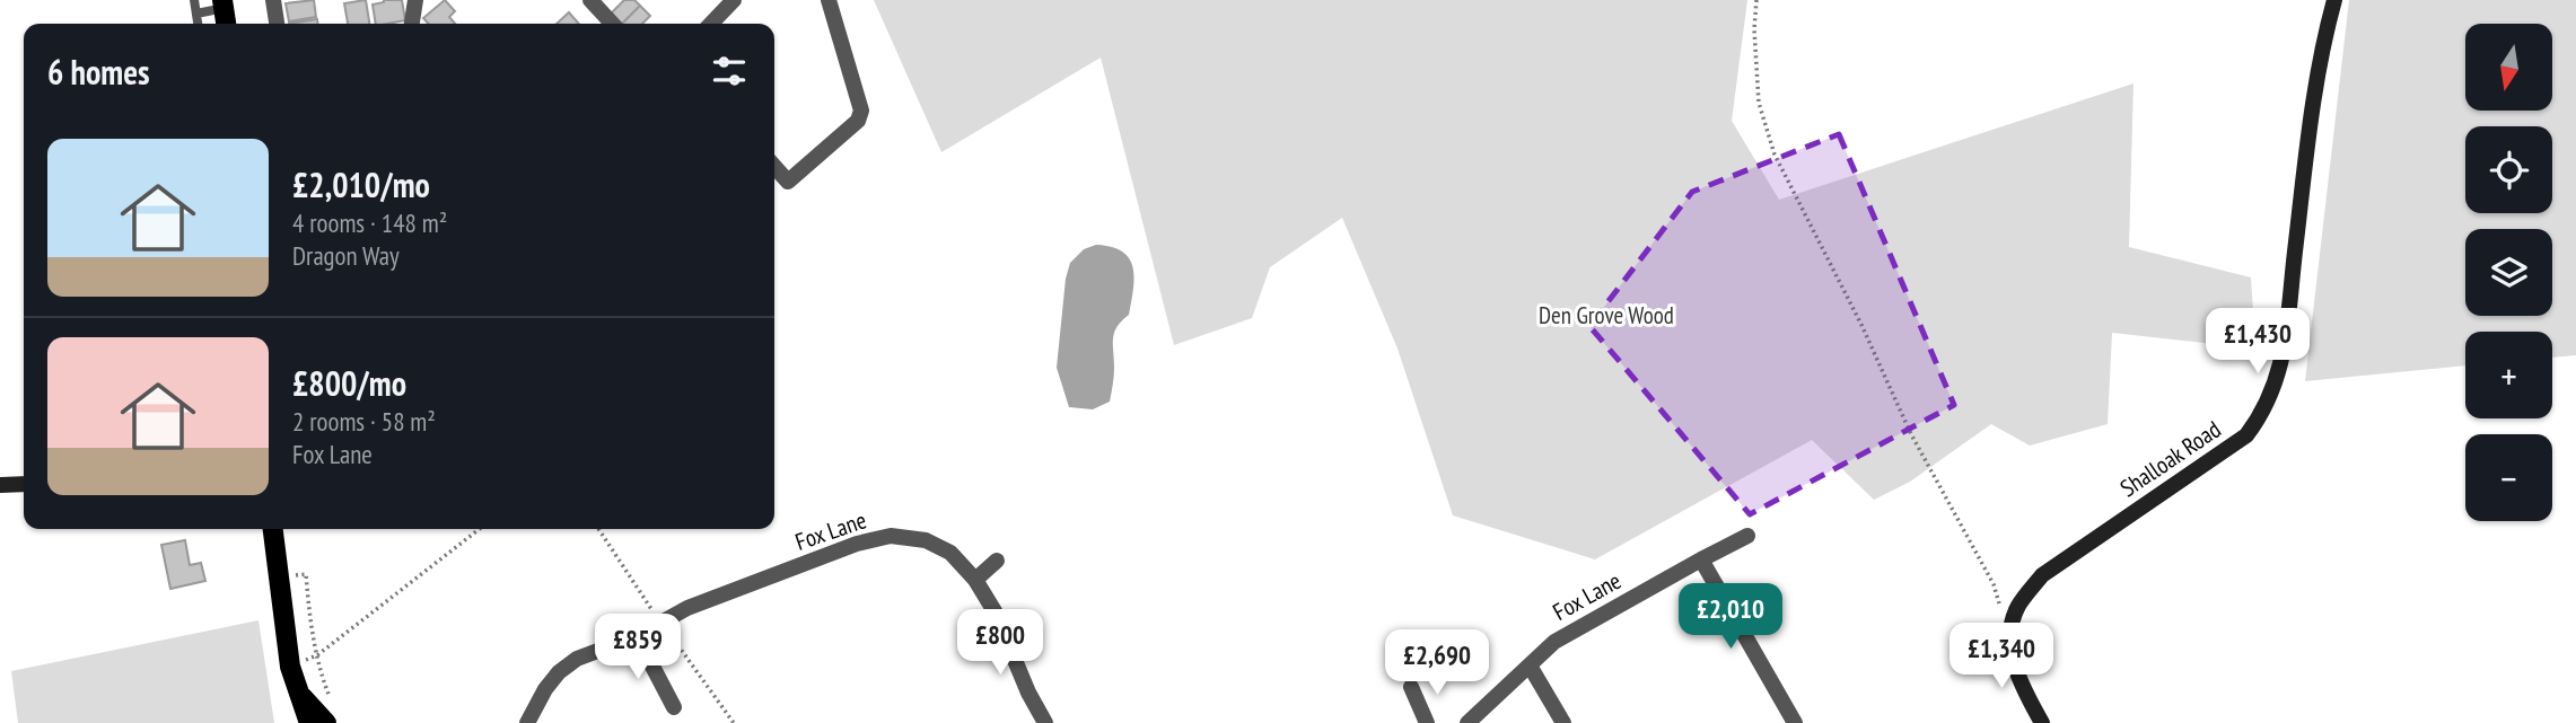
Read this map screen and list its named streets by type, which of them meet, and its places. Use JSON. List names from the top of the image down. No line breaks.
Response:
{"streets":{"street":["Shalloak Road","Fox Lane"]},"parks":["Den Grove Wood"],"north":"bottom","page":{"map_buttons":["+","−"],"heading":"6 homes","list":[{"name":"£2,010/mo","note":"4 rooms · 148 m² · Dragon Way"},{"name":"£800/mo","note":"2 rooms · 58 m² · Fox Lane"}],"price":["£1,430","£2,010","£800","£859","£1,340","£2,690"]}}
